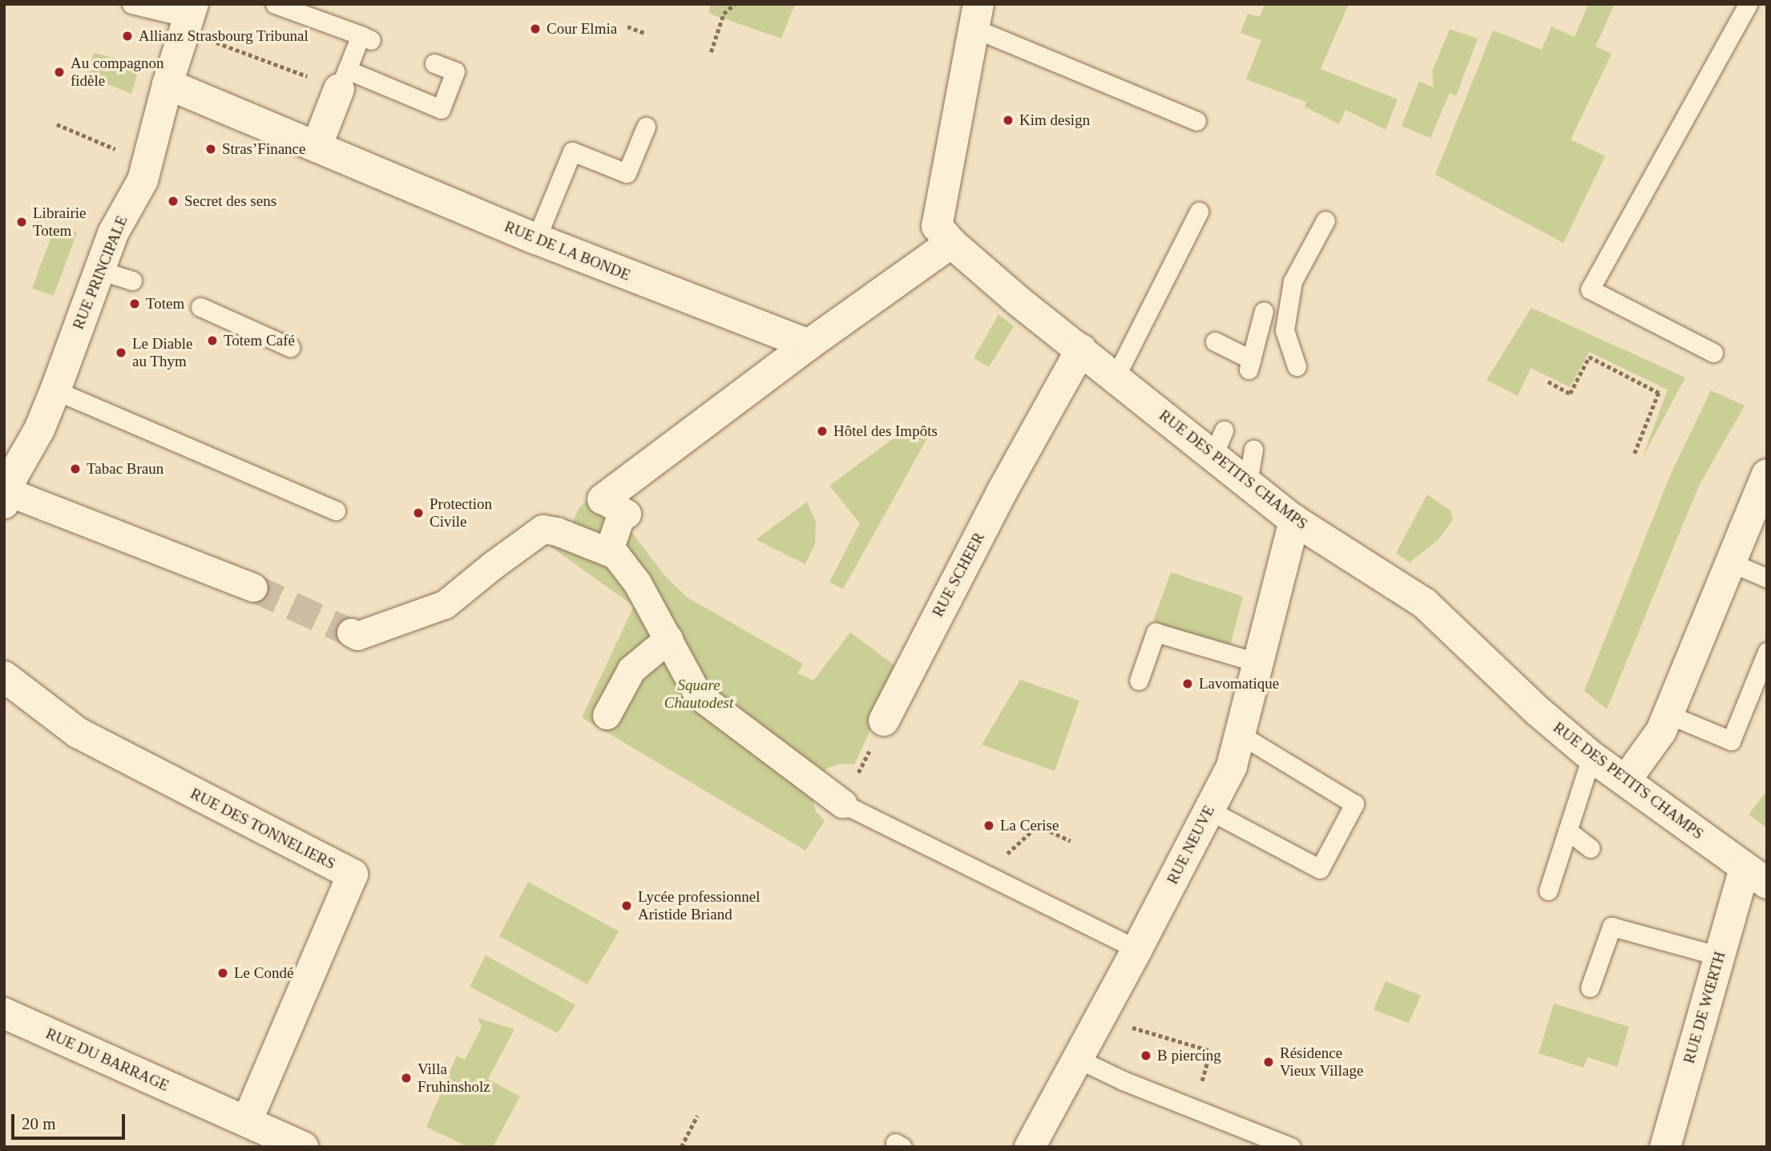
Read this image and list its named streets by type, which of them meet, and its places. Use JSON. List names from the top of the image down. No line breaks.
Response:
{"streets":{"street":["RUE DE LA BONDE","RUE PRINCIPALE","RUE DES PETITS CHAMPS","RUE SCHEER","RUE DES TONNELIERS","RUE NEUVE","RUE DE WŒRTH","RUE DU BARRAGE"]},"crossings":[["RUE DE LA BONDE","RUE PRINCIPALE"],["RUE DES PETITS CHAMPS","RUE SCHEER"],["RUE DES PETITS CHAMPS","RUE NEUVE"],["RUE DES PETITS CHAMPS","RUE DE WŒRTH"],["RUE DES TONNELIERS","RUE DU BARRAGE"]],"parks":["Square Chautodest"],"places":["Cour Elmia","Allianz Strasbourg Tribunal","Au compagnon fidèle","Kim design","Stras’Finance","Secret des sens","Librairie Totem","Totem","Totem Café","Le Diable au Thym","Hôtel des Impôts","Tabac Braun","Protection Civile","Lavomatique","La Cerise","Lycée professionnel Aristide Briand","Le Condé","B piercing","Résidence Vieux Village","Villa Fruhinsholz"],"scale_bar":"20 m"}
